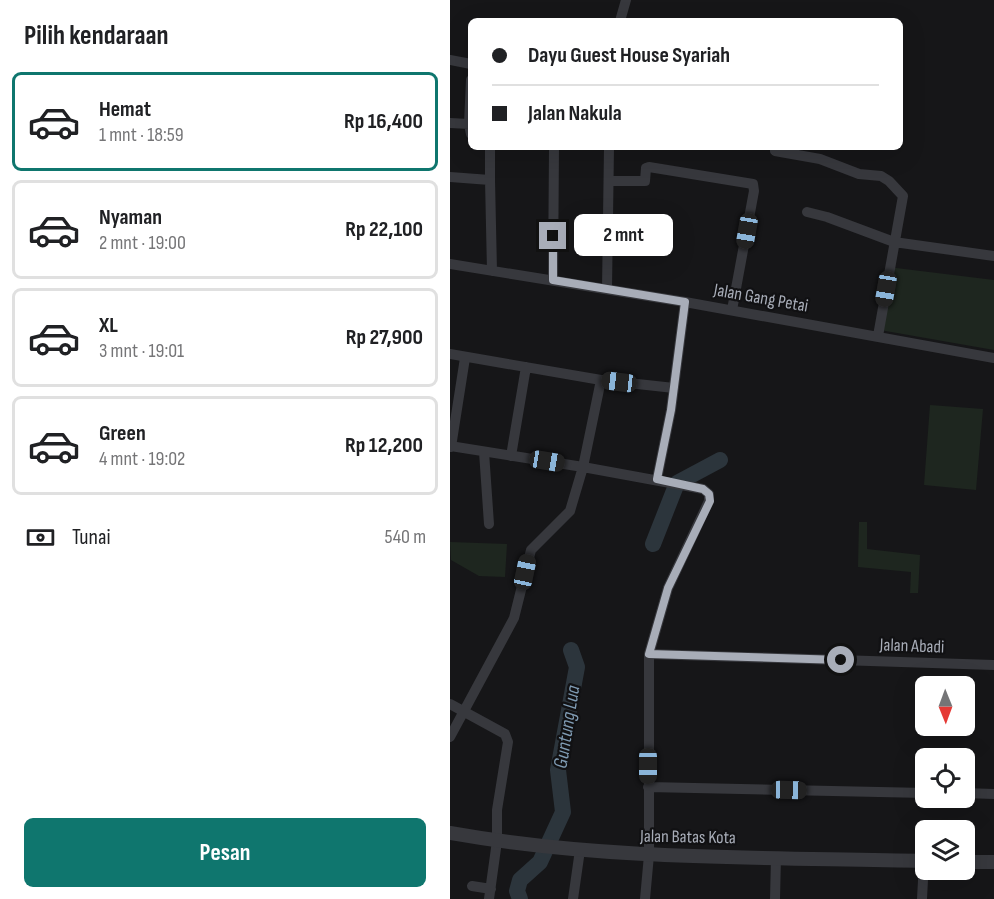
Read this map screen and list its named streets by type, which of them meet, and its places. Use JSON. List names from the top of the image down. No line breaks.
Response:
{"streets":{"street":["Jalan Gang Petai","Jalan Abadi","Jalan Batas Kota"]},"water":["Guntung Lua"],"north":"bottom","page":{"heading":"Pilih kendaraan","banner":["Dayu Guest House Syariah","Jalan Nakula"],"list":[{"name":"Hemat","note":"1 mnt · 18:59","value":"Rp 16,400"},{"name":"Nyaman","note":"2 mnt · 19:00","value":"Rp 22,100"},{"name":"XL","note":"3 mnt · 19:01","value":"Rp 27,900"},{"name":"Green","note":"4 mnt · 19:02","value":"Rp 12,200"}],"bubble":"2 mnt","pay":["Tunai","540 m"],"buttons":"Pesan"}}
